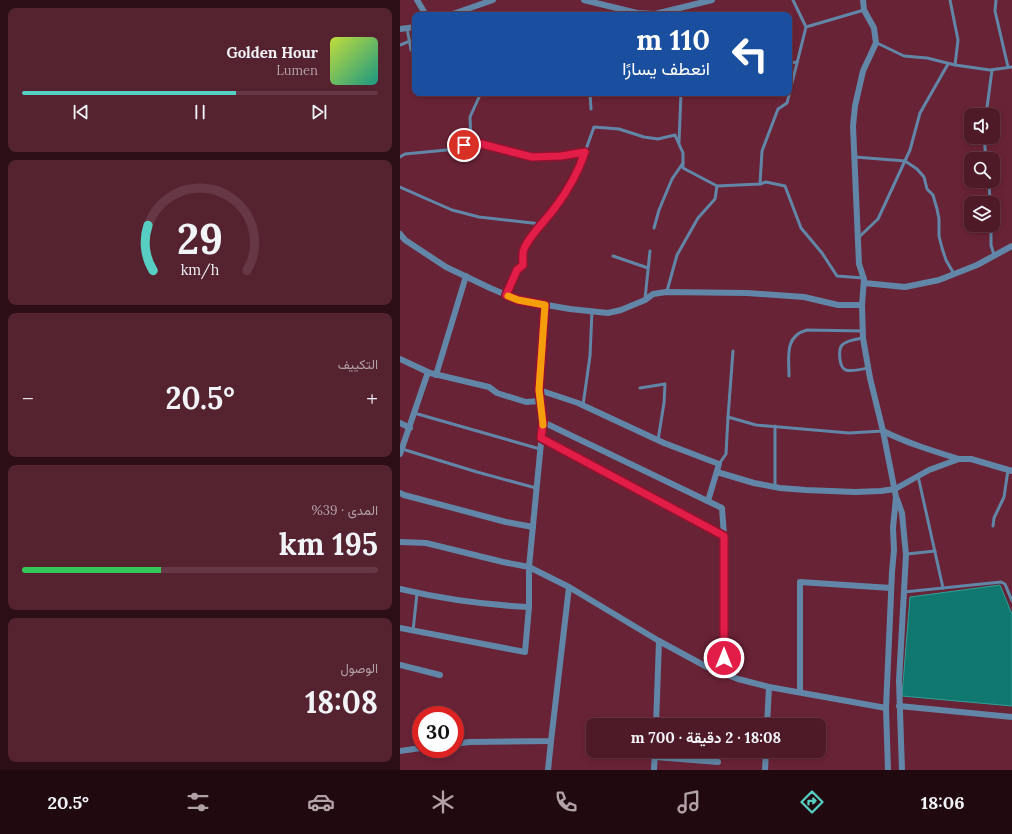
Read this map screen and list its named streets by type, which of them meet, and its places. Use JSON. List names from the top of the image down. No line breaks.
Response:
{"page":{"turn":["110 m","انعطف يسارًا"],"song":["Golden Hour","Lumen"],"tile":["التكييف",["المدى · 39%","195 km"],["الوصول","18:08"]],"heat":["−","20.5°","+"],"limit":"30","trip":"18:08 · 2 دقيقة · 700 m","tabs":["18:06","20.5°"],"gauge":["29","km/h"]}}
